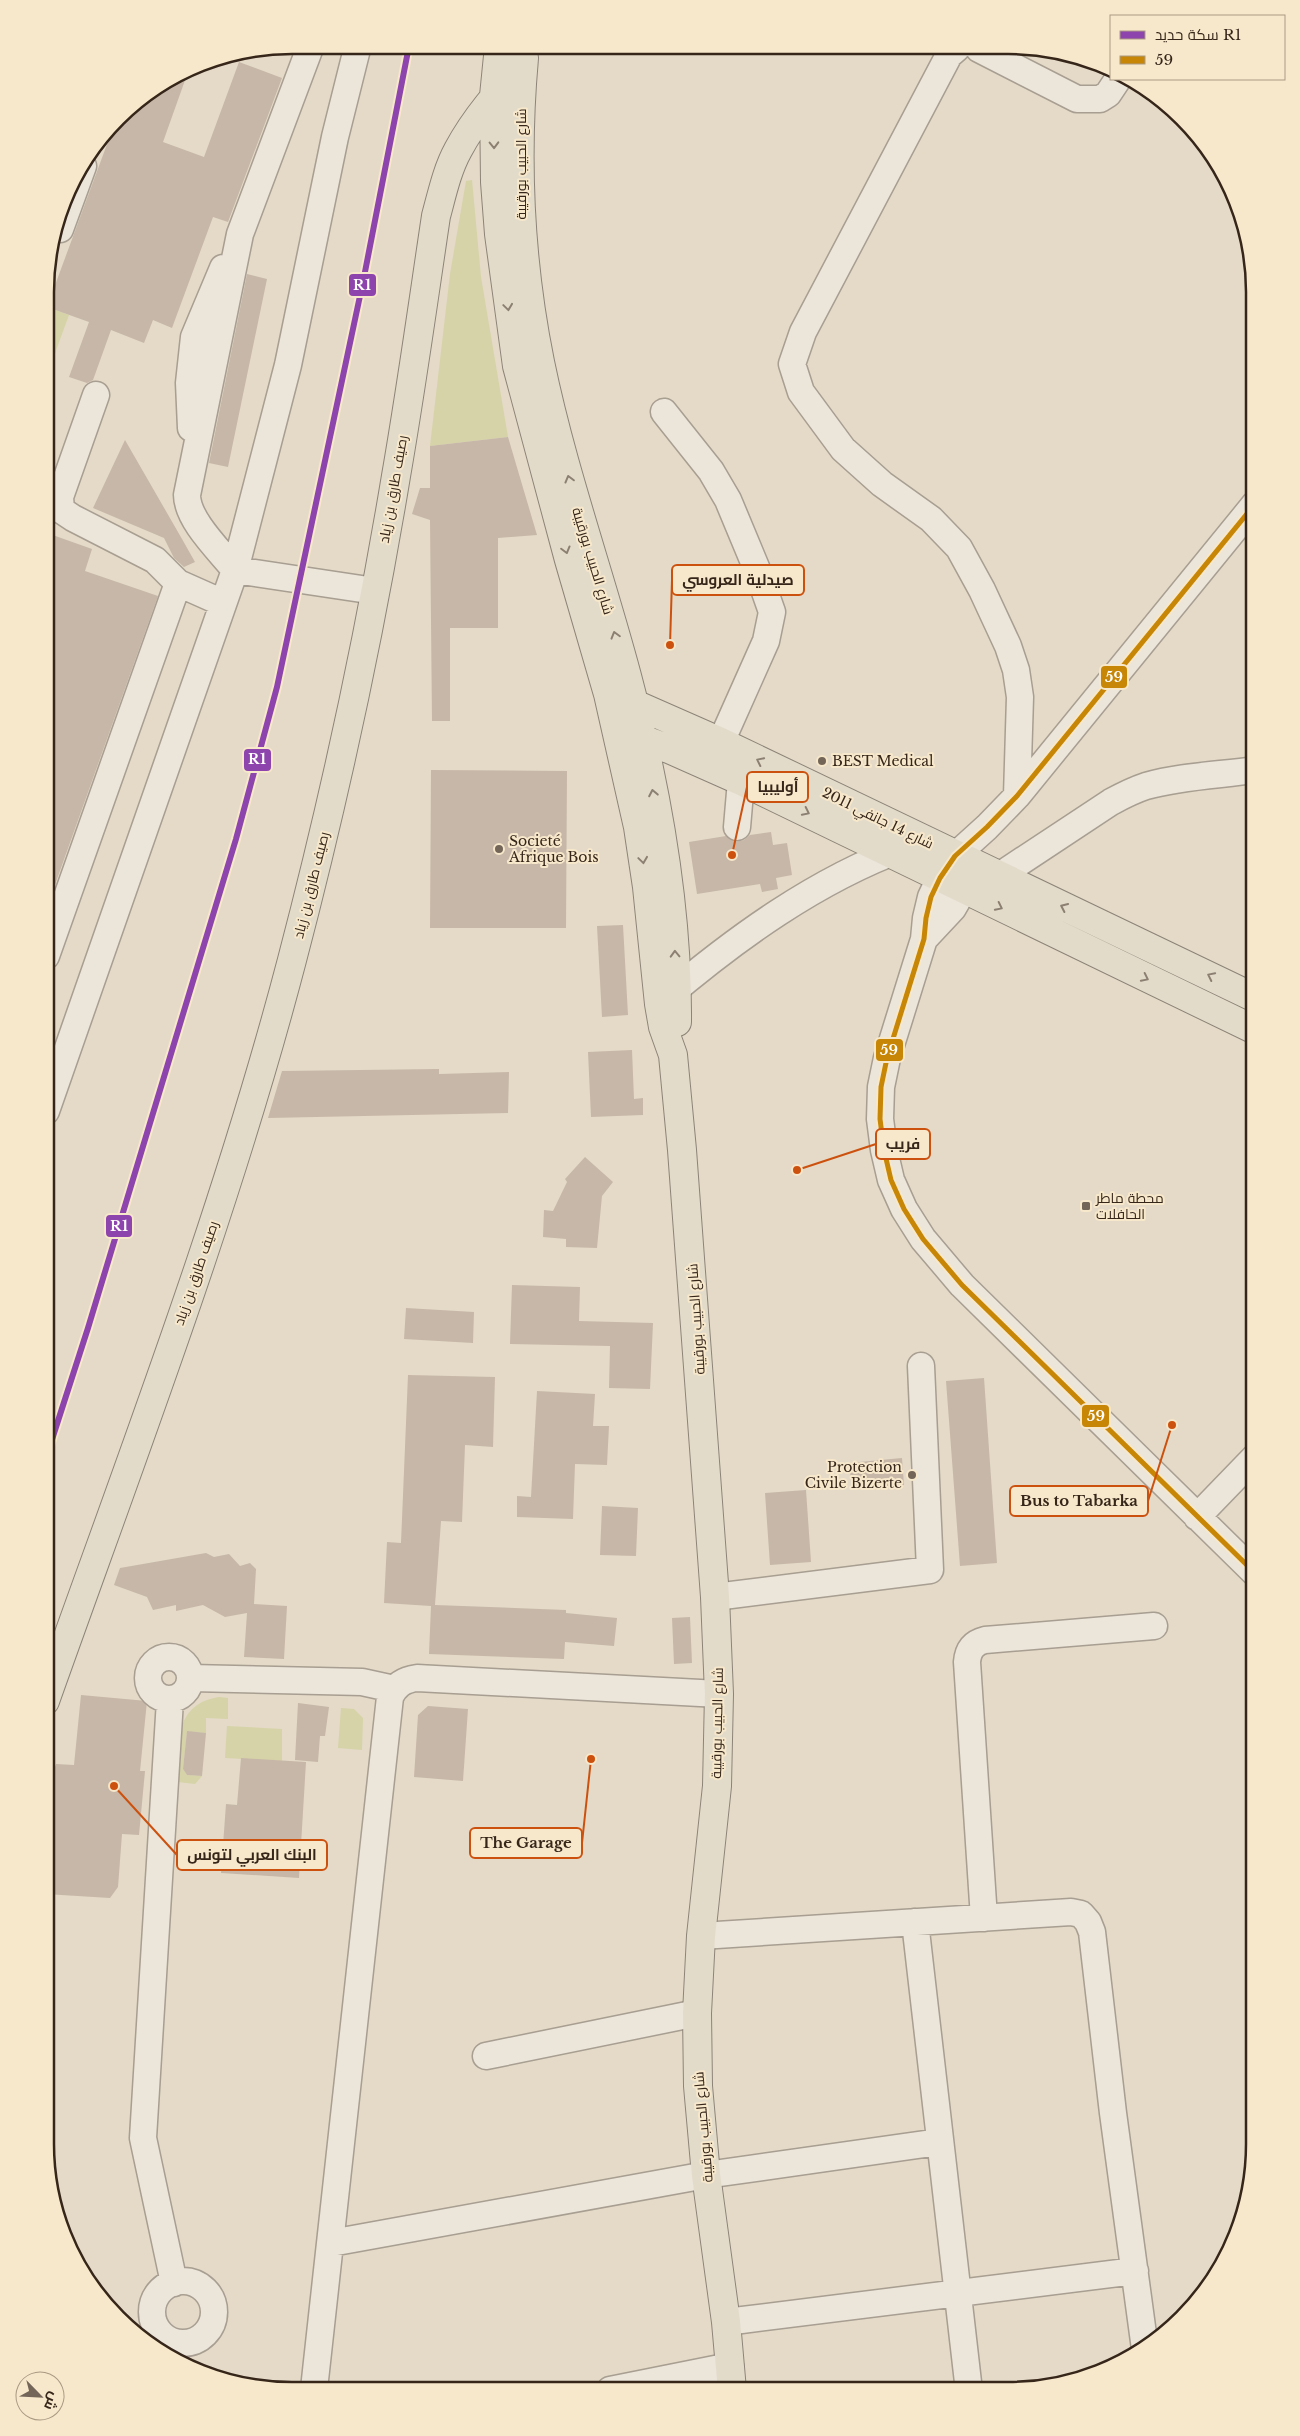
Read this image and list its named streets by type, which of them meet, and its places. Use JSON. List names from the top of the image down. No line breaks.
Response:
{"streets":{"main road":["شارع الحبيب بورقيبة","رصيف طارق بن زياد","شارع 14 جانفي 2011"]},"crossings":[["شارع الحبيب بورقيبة","رصيف طارق بن زياد"],["شارع الحبيب بورقيبة","شارع 14 جانفي 2011"]],"places":{"other":["صيدلية العروسي","BEST Medical","Societé Afrique Bois","أوليبيا","فريب","Bus to Tabarka","Protection Civile Bizerte","The Garage","البنك العربي لتونس"],"transit":["محطة ماطر الحافلات"]},"lines":["rail line R1","transit line 59"],"legend":["سكة حديد R1","59"],"north":"bottom right"}
